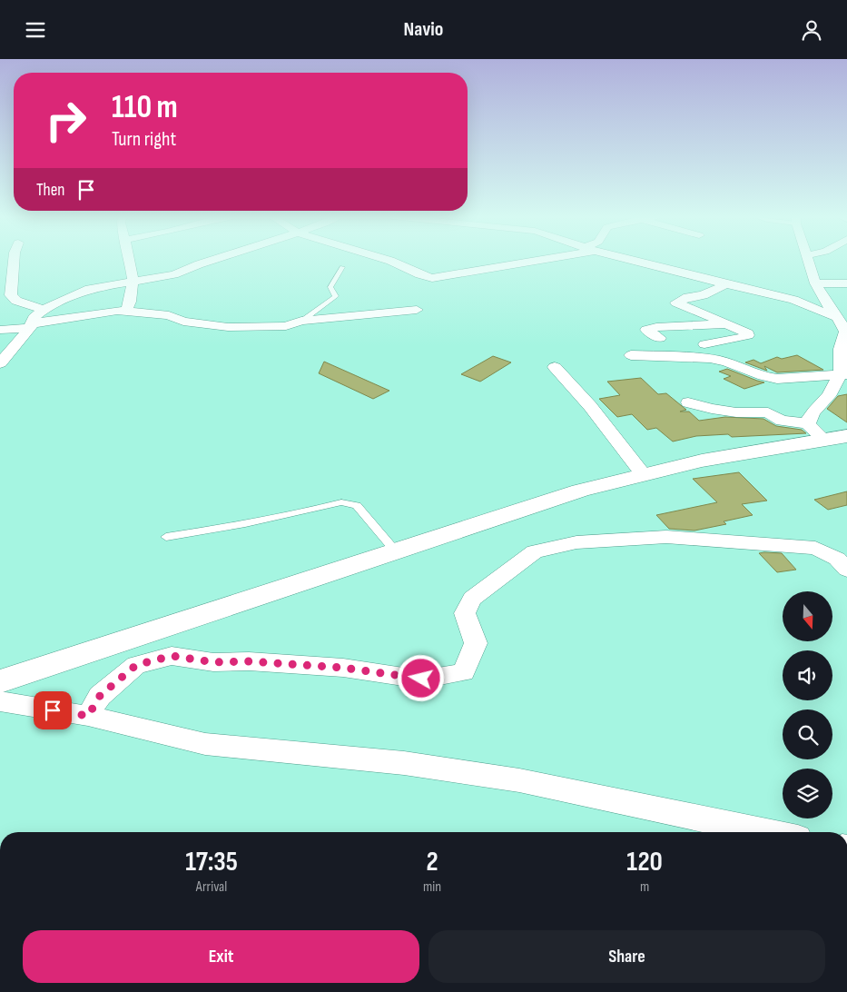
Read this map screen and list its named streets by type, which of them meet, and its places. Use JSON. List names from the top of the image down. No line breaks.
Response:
{"north":"bottom","page":{"header":"Navio","turn":["110 m","Turn right"],"then":"Then","eta":["17:35","Arrival","2","min","120","m"],"buttons":["Exit","Share"]}}
